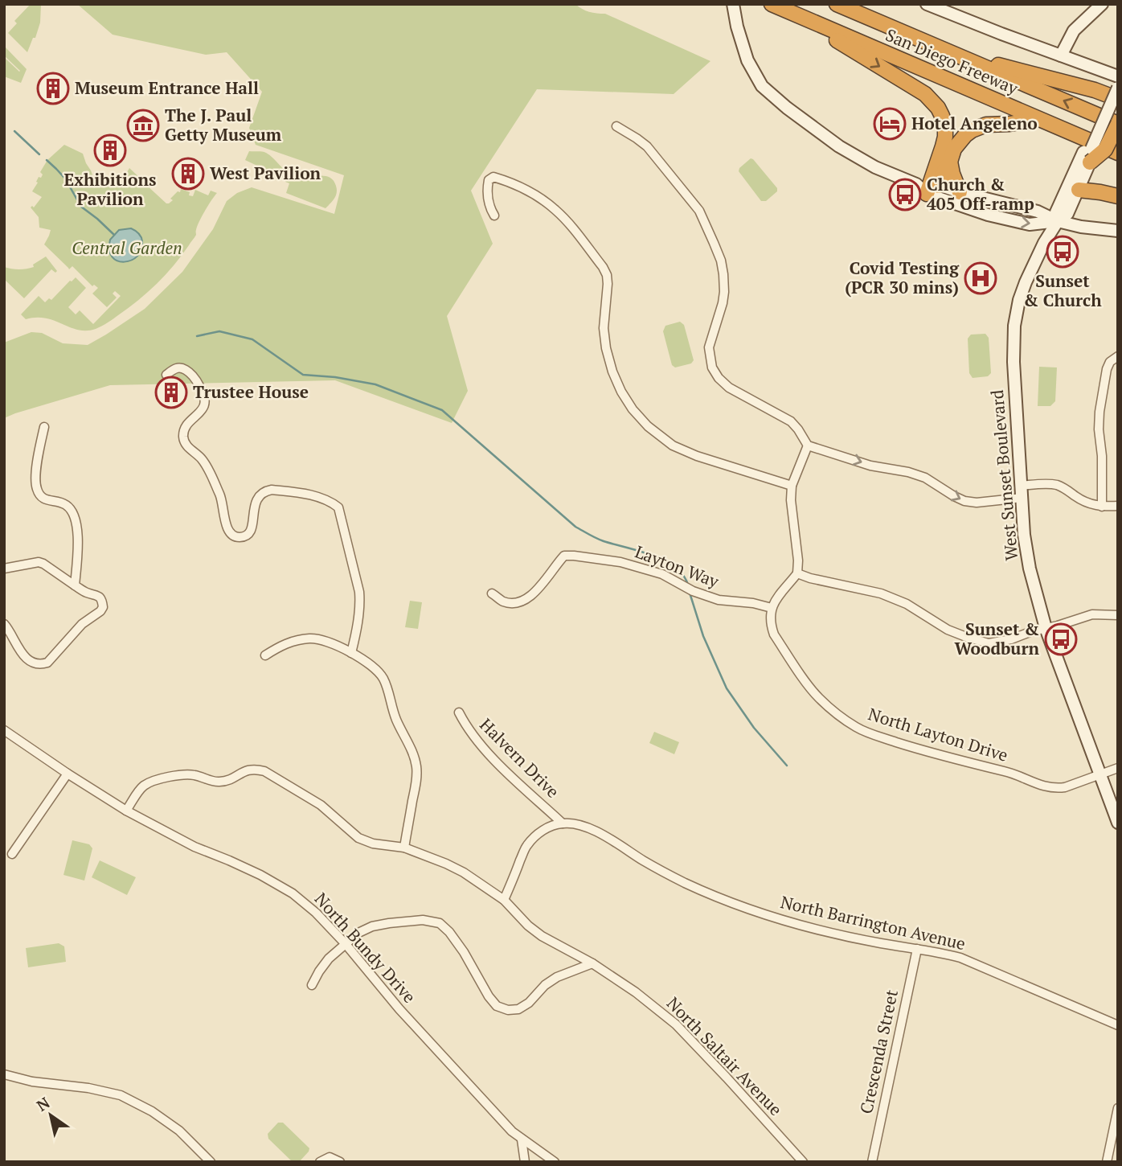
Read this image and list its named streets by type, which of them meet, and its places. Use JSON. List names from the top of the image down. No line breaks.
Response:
{"streets":{"highway":["San Diego Freeway"],"main road":["West Sunset Boulevard"],"street":["Layton Way","North Layton Drive","Halvern Drive","North Barrington Avenue","North Bundy Drive","Crescenda Street","North Saltair Avenue"]},"crossings":[["West Sunset Boulevard","North Layton Drive"],["Layton Way","North Layton Drive"],["Halvern Drive","North Barrington Avenue"],["North Barrington Avenue","Crescenda Street"],["North Bundy Drive","North Saltair Avenue"]],"parks":["Central Garden"],"places":{"building":["Museum Entrance Hall","Exhibitions Pavilion","West Pavilion","Trustee House"],"hotel":["Hotel Angeleno"],"museum":["The J. Paul Getty Museum"],"bus stop":["Church & 405 Off-ramp","Sunset & Church","Sunset & Woodburn"],"hospital":["Covid Testing (PCR 30 mins)"]},"north":"top left"}
